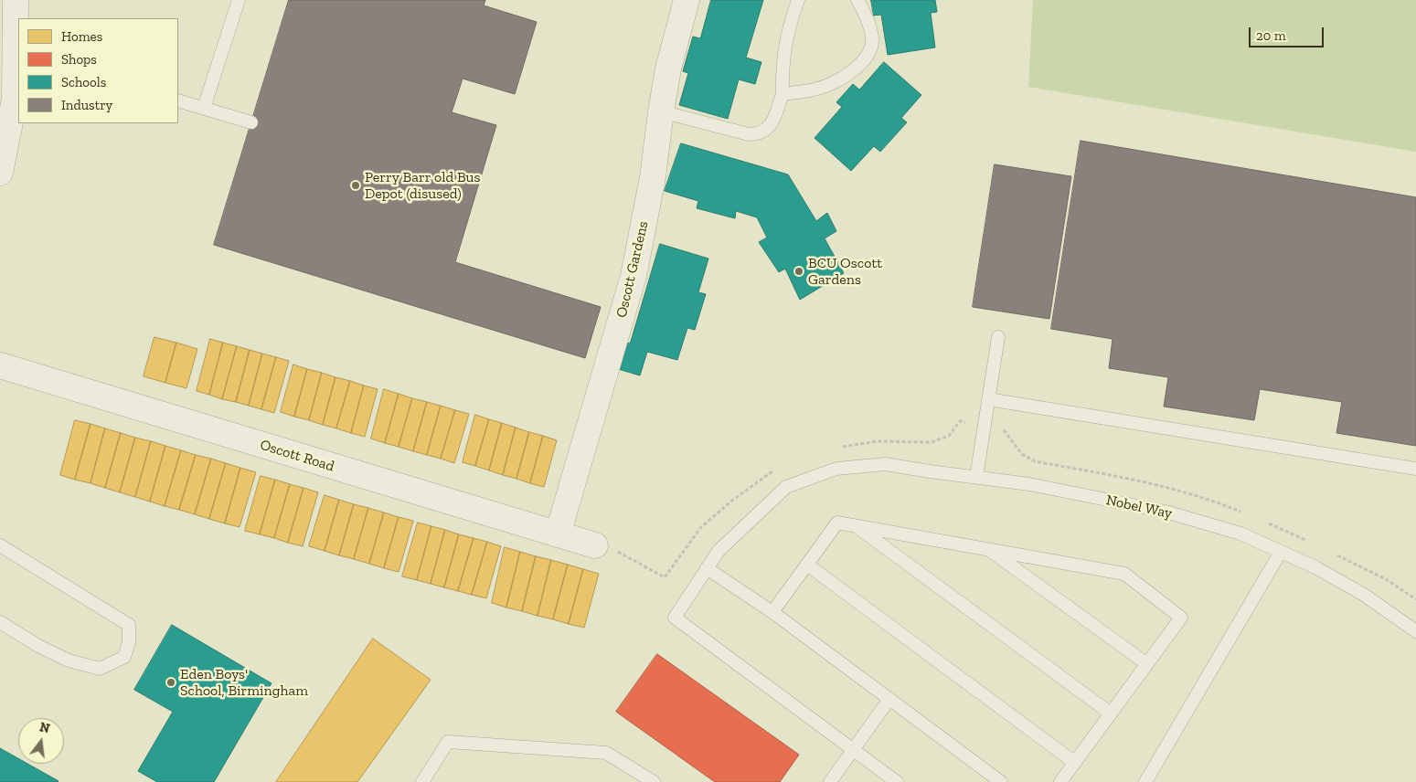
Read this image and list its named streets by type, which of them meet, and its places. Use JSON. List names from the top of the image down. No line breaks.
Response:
{"streets":{"street":["Oscott Gardens","Oscott Road"],"lane":["Nobel Way"]},"crossings":[["Oscott Gardens","Oscott Road"]],"places":["Perry Barr old Bus Depot (disused)","BCU Oscott Gardens","Eden Boys' School, Birmingham"],"legend":["Homes","Shops","Schools","Industry"],"scale_bar":"20 m","north":"top"}
